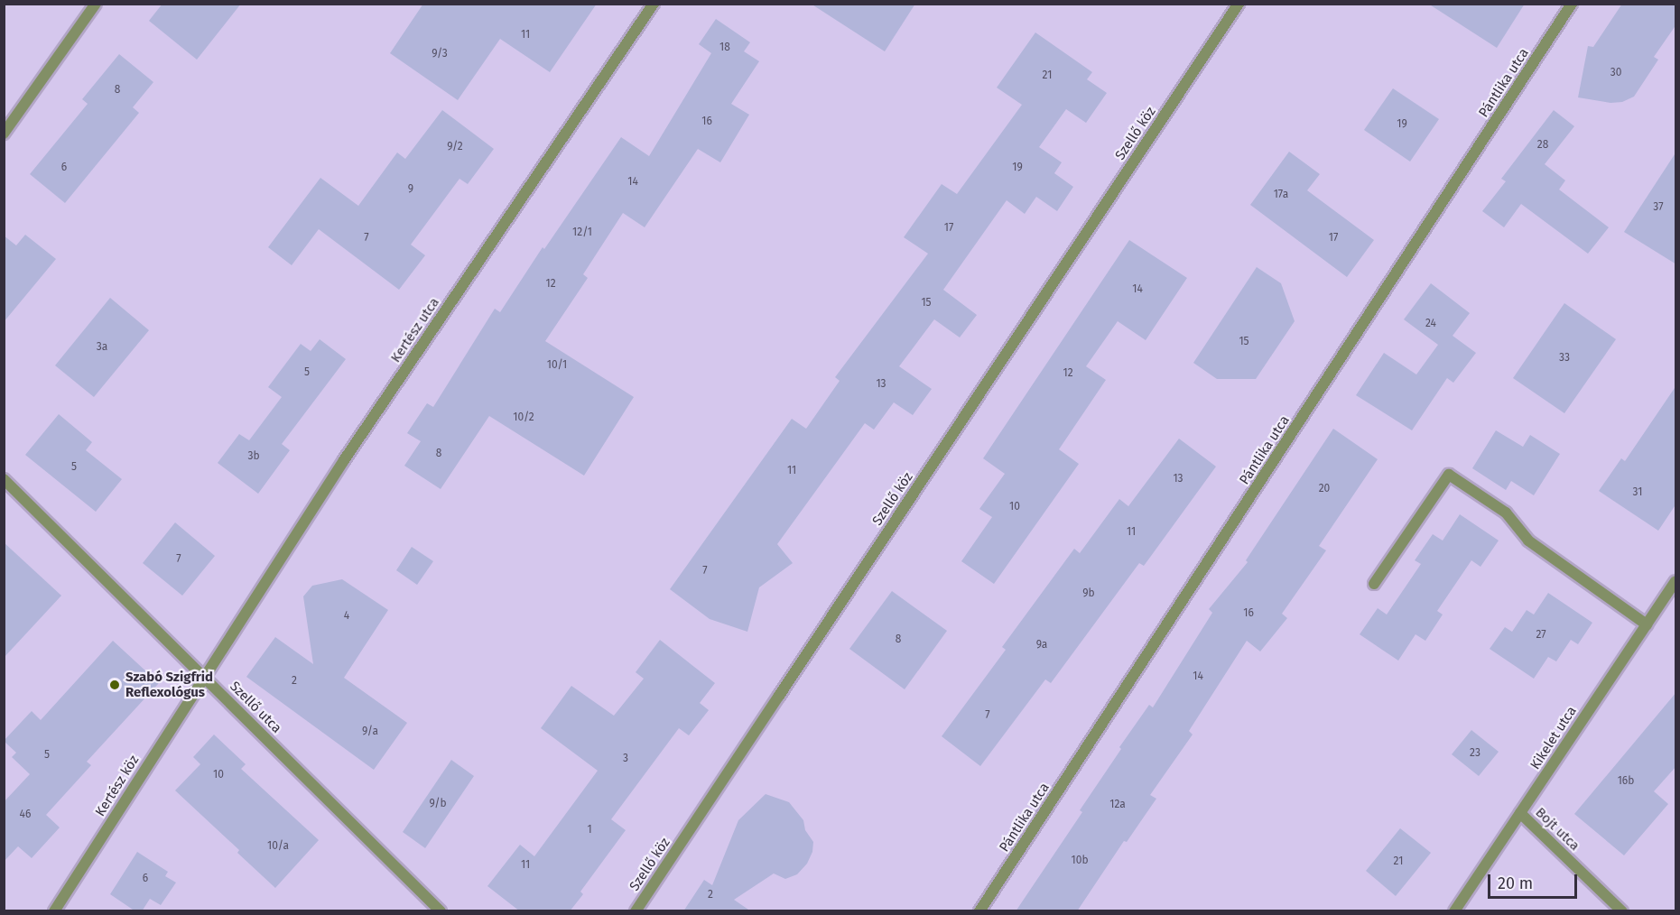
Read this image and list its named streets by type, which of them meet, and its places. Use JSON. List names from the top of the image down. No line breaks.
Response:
{"streets":{"street":["Pántlika utca","Szellő köz","Kertész utca","Szellő utca","Kikelet utca","Kertész köz","Bojt utca"]},"crossings":[["Kertész utca","Szellő utca"],["Kertész utca","Kertész köz"],["Szellő utca","Kertész köz"],["Kikelet utca","Bojt utca"]],"places":["Szabó Szigfrid Reflexológus"],"house_numbers":["11","18","9/3","30","21","8","16","19","28","9/2","6","19","14","9","17a","37","17","12/1","7","17","12","14","15","24","15","3a","33","10/1","5","12","13","10/2","8","3b","5","11","13","20","31","10","11","7","7","9b","16","4","27","8","9a","14","2","7","9/a","23","5","3","10","16b","9/b","12a","46","1","10/a","10b","21","11","6","2"],"scale_bar":"20 m"}
